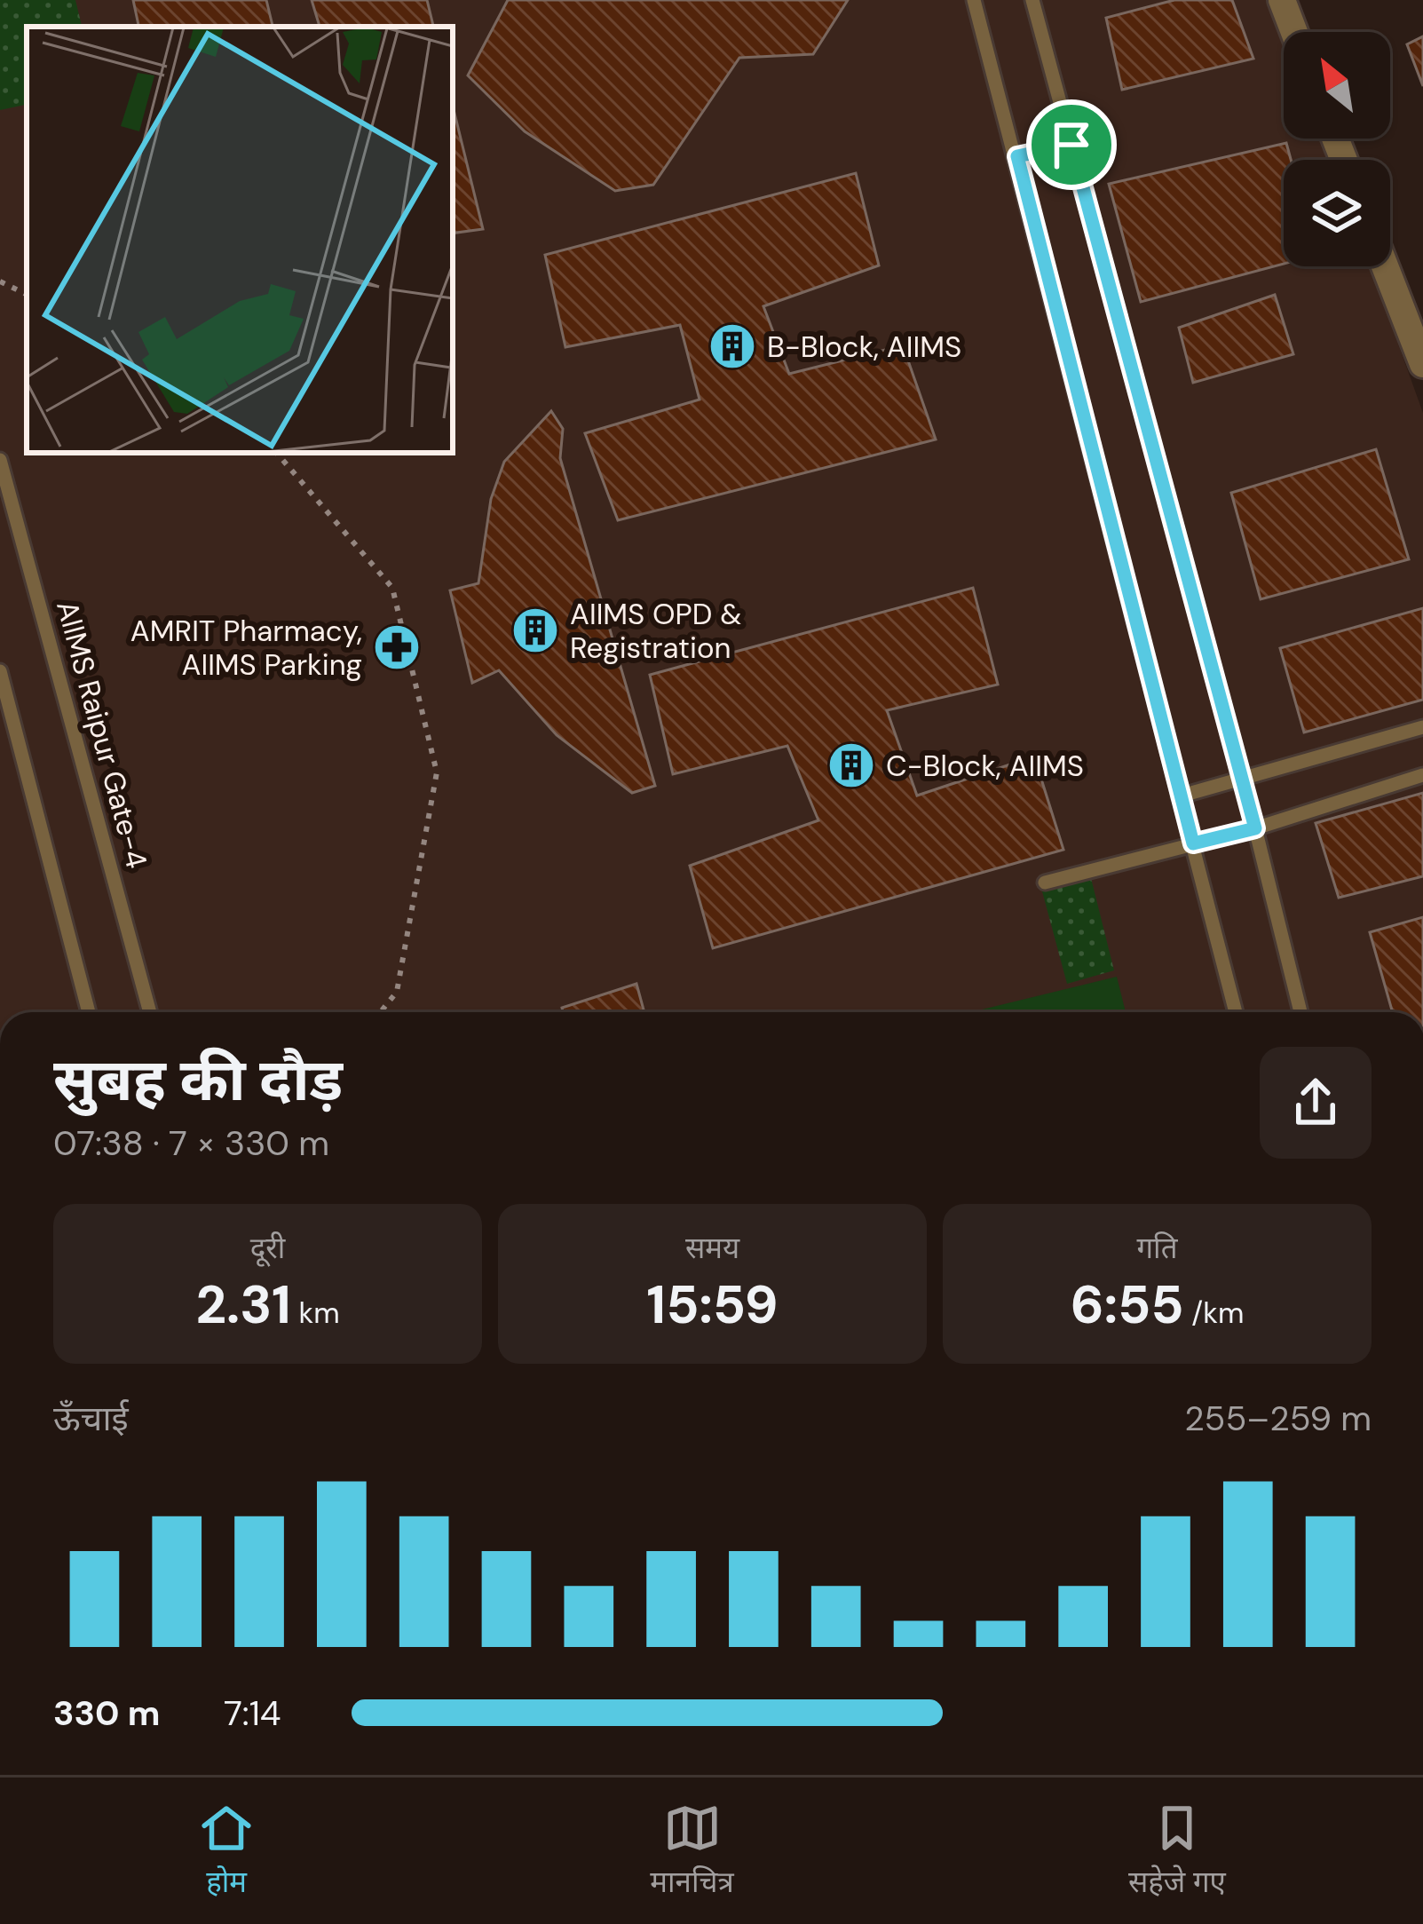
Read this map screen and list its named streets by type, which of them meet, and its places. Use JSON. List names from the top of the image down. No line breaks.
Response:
{"streets":{"lane":["AIIMS Raipur Gate-4"]},"places":{"building":["B-Block, AIIMS","AIIMS OPD & Registration","C-Block, AIIMS"],"pharmacy":["AMRIT Pharmacy, AIIMS Parking"]},"north":"top left","page":{"heading":["सुबह की दौड़","07:38 · 7 × 330 m"],"stats":[["दूरी","2.31 km"],["समय","15:59"],["गति","6:55 /km"]],"chart":["ऊँचाई","255–259 m"],"list":[{"name":"330 m","note":"7:14"}],"tabs":["होम","मानचित्र","सहेजे गए"]}}
